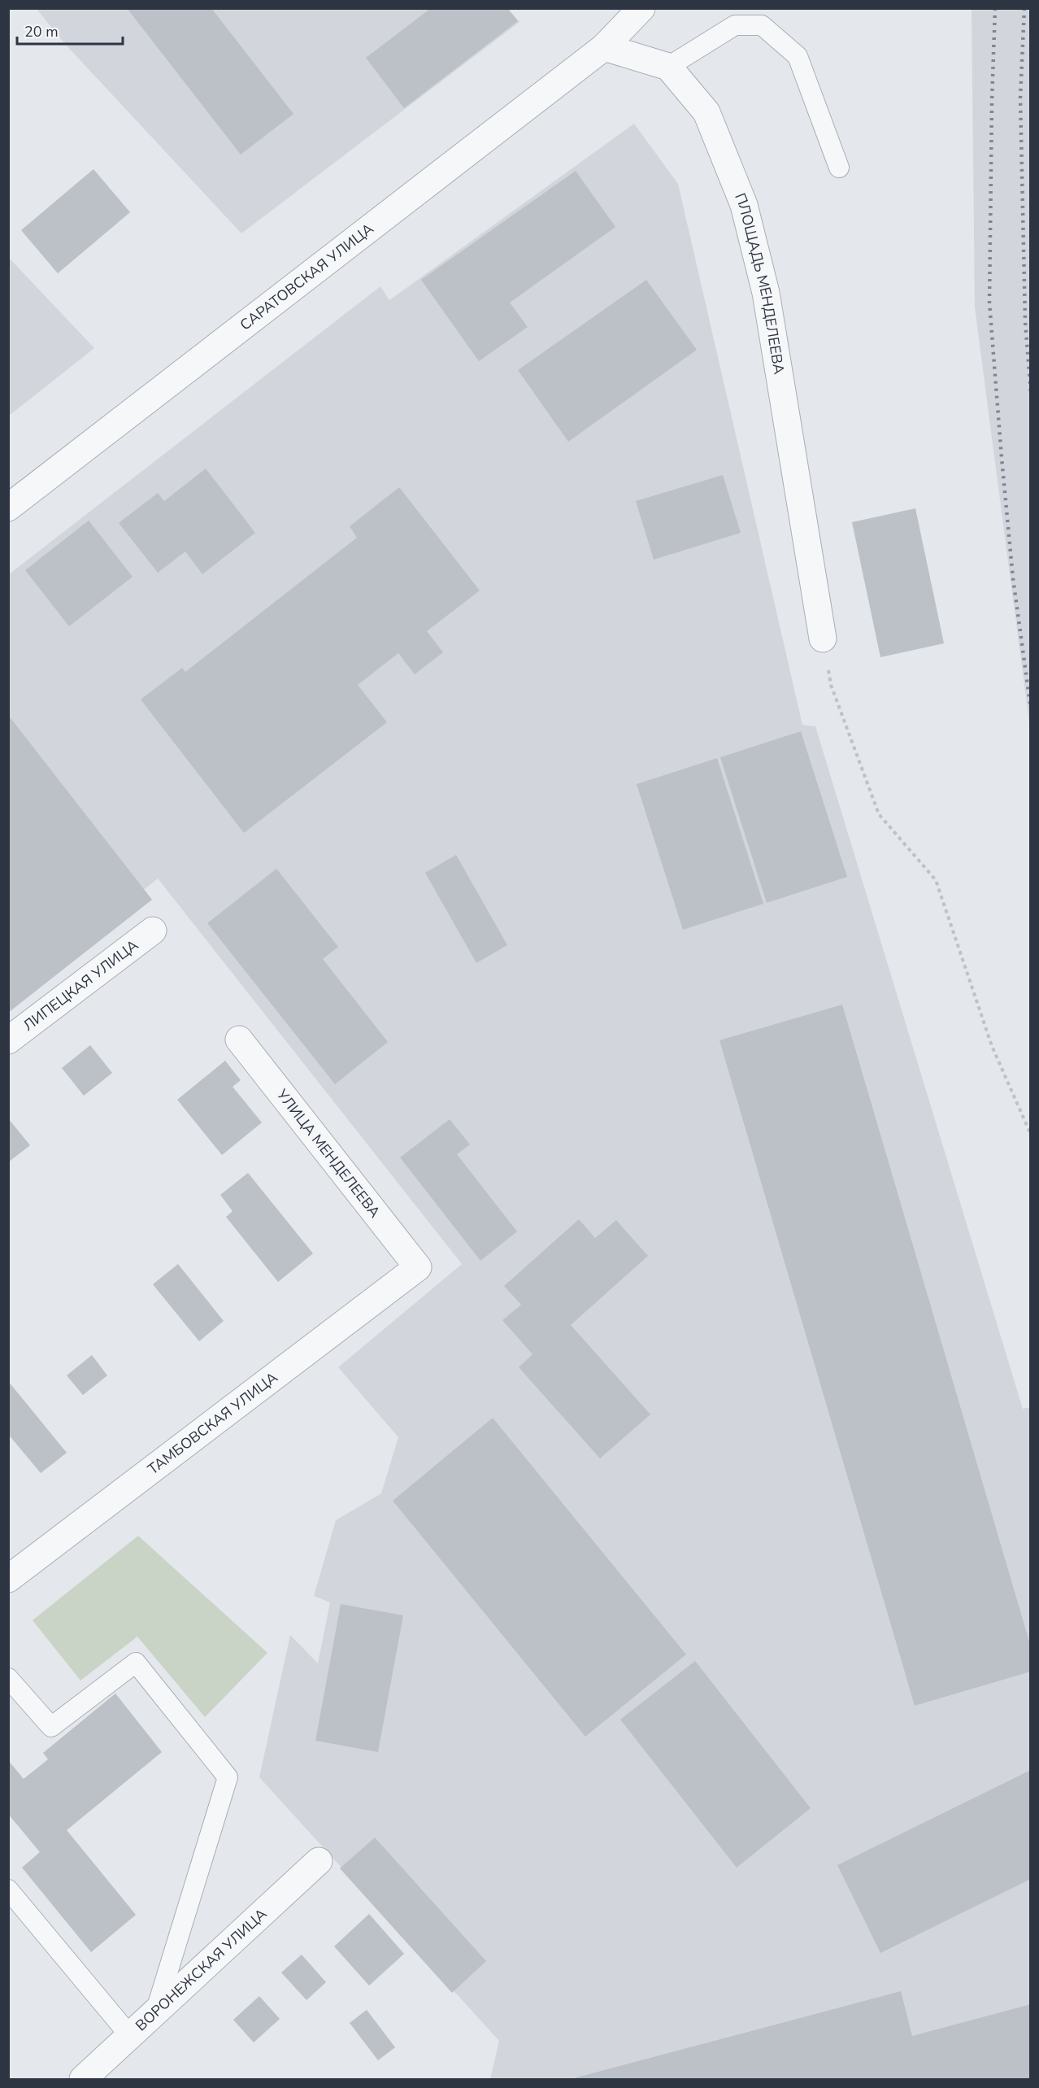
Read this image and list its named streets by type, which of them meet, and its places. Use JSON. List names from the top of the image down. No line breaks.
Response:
{"streets":{"street":["САРАТОВСКАЯ УЛИЦА","ПЛОЩАДЬ МЕНДЕЛЕЕВА","ЛИПЕЦКАЯ УЛИЦА","УЛИЦА МЕНДЕЛЕЕВА","ТАМБОВСКАЯ УЛИЦА","ВОРОНЕЖСКАЯ УЛИЦА"]},"crossings":[["УЛИЦА МЕНДЕЛЕЕВА","ТАМБОВСКАЯ УЛИЦА"]],"scale_bar":"20 m"}
